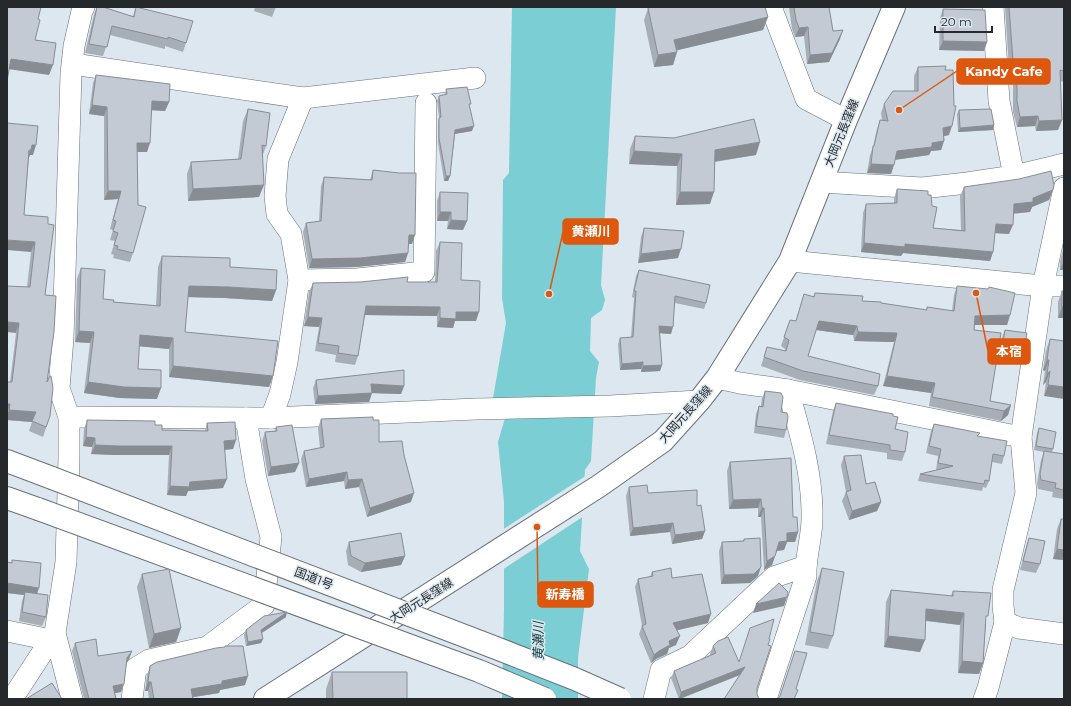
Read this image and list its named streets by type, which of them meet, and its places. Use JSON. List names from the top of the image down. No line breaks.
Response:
{"streets":{"main road":["大岡元長窪線","国道1号"]},"water":["黄瀬川"],"places":["Kandy Cafe","本宿","黄瀬川","新寿橋"],"scale_bar":"20 m"}
